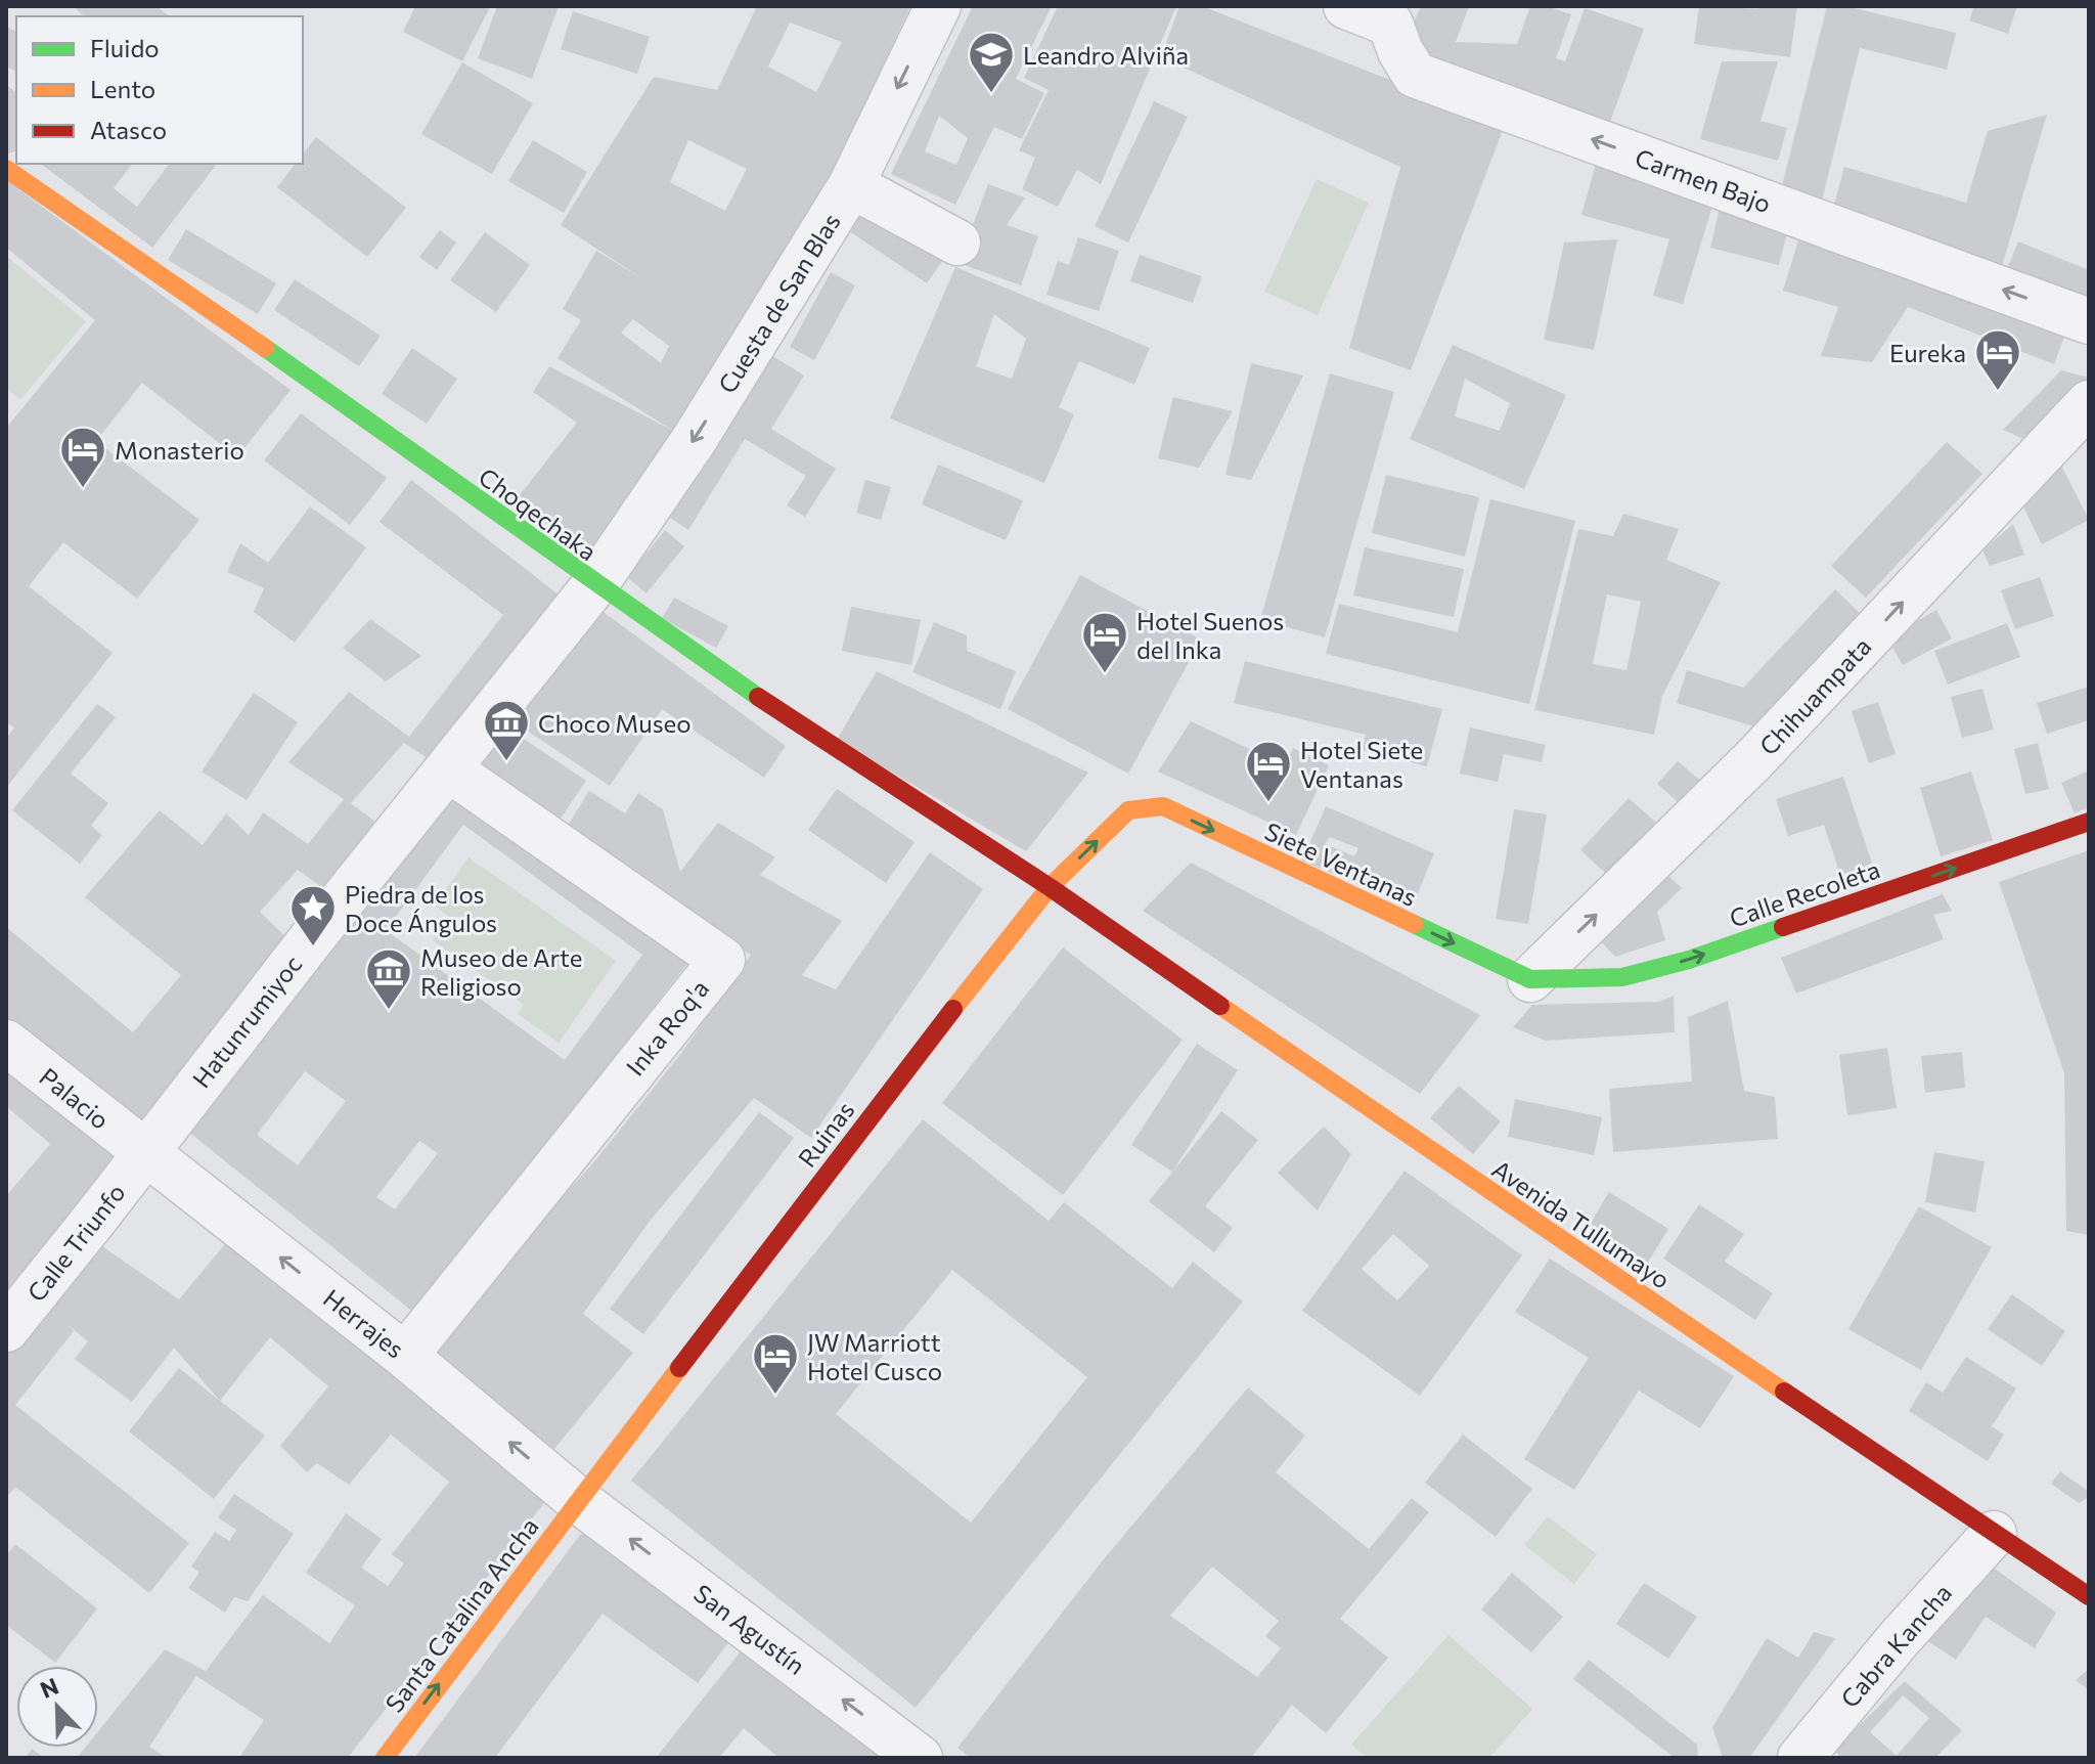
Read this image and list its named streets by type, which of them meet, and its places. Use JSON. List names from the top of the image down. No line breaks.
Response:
{"streets":{"street":["Carmen Bajo","Cuesta de San Blas","Choqechaka","Chihuampata","Siete Ventanas","Calle Recoleta","Hatunrumiyoc","Inka Roq'a","Palacio","Ruinas","Avenida Tullumayo","Calle Triunfo","Herrajes","Santa Catalina Ancha","San Agustín","Cabra Kancha"]},"crossings":[["Cuesta de San Blas","Choqechaka"],["Cuesta de San Blas","Hatunrumiyoc"],["Choqechaka","Hatunrumiyoc"],["Choqechaka","Ruinas"],["Choqechaka","Avenida Tullumayo"],["Chihuampata","Siete Ventanas"],["Chihuampata","Calle Recoleta"],["Siete Ventanas","Calle Recoleta"],["Siete Ventanas","Ruinas"],["Hatunrumiyoc","Inka Roq'a"],["Hatunrumiyoc","Palacio"],["Hatunrumiyoc","Calle Triunfo"],["Hatunrumiyoc","Herrajes"],["Inka Roq'a","Herrajes"],["Palacio","Calle Triunfo"],["Palacio","Herrajes"],["Ruinas","Avenida Tullumayo"],["Ruinas","Herrajes"],["Ruinas","Santa Catalina Ancha"],["Ruinas","San Agustín"],["Avenida Tullumayo","Cabra Kancha"],["Calle Triunfo","Herrajes"],["Herrajes","Santa Catalina Ancha"],["Herrajes","San Agustín"],["Santa Catalina Ancha","San Agustín"]],"one_way":["Carmen Bajo","Cuesta de San Blas","Chihuampata","Siete Ventanas","Calle Recoleta","Herrajes","Santa Catalina Ancha","San Agustín"],"places":{"school or university":["Leandro Alviña"],"hotel":["Eureka","Monasterio","Hotel Suenos del Inka","Hotel Siete Ventanas","JW Marriott Hotel Cusco"],"museum":["Choco Museo","Museo de Arte Religioso"],"place":["Piedra de los Doce Ángulos"]},"legend":["Fluido","Lento","Atasco"],"north":"top left"}
